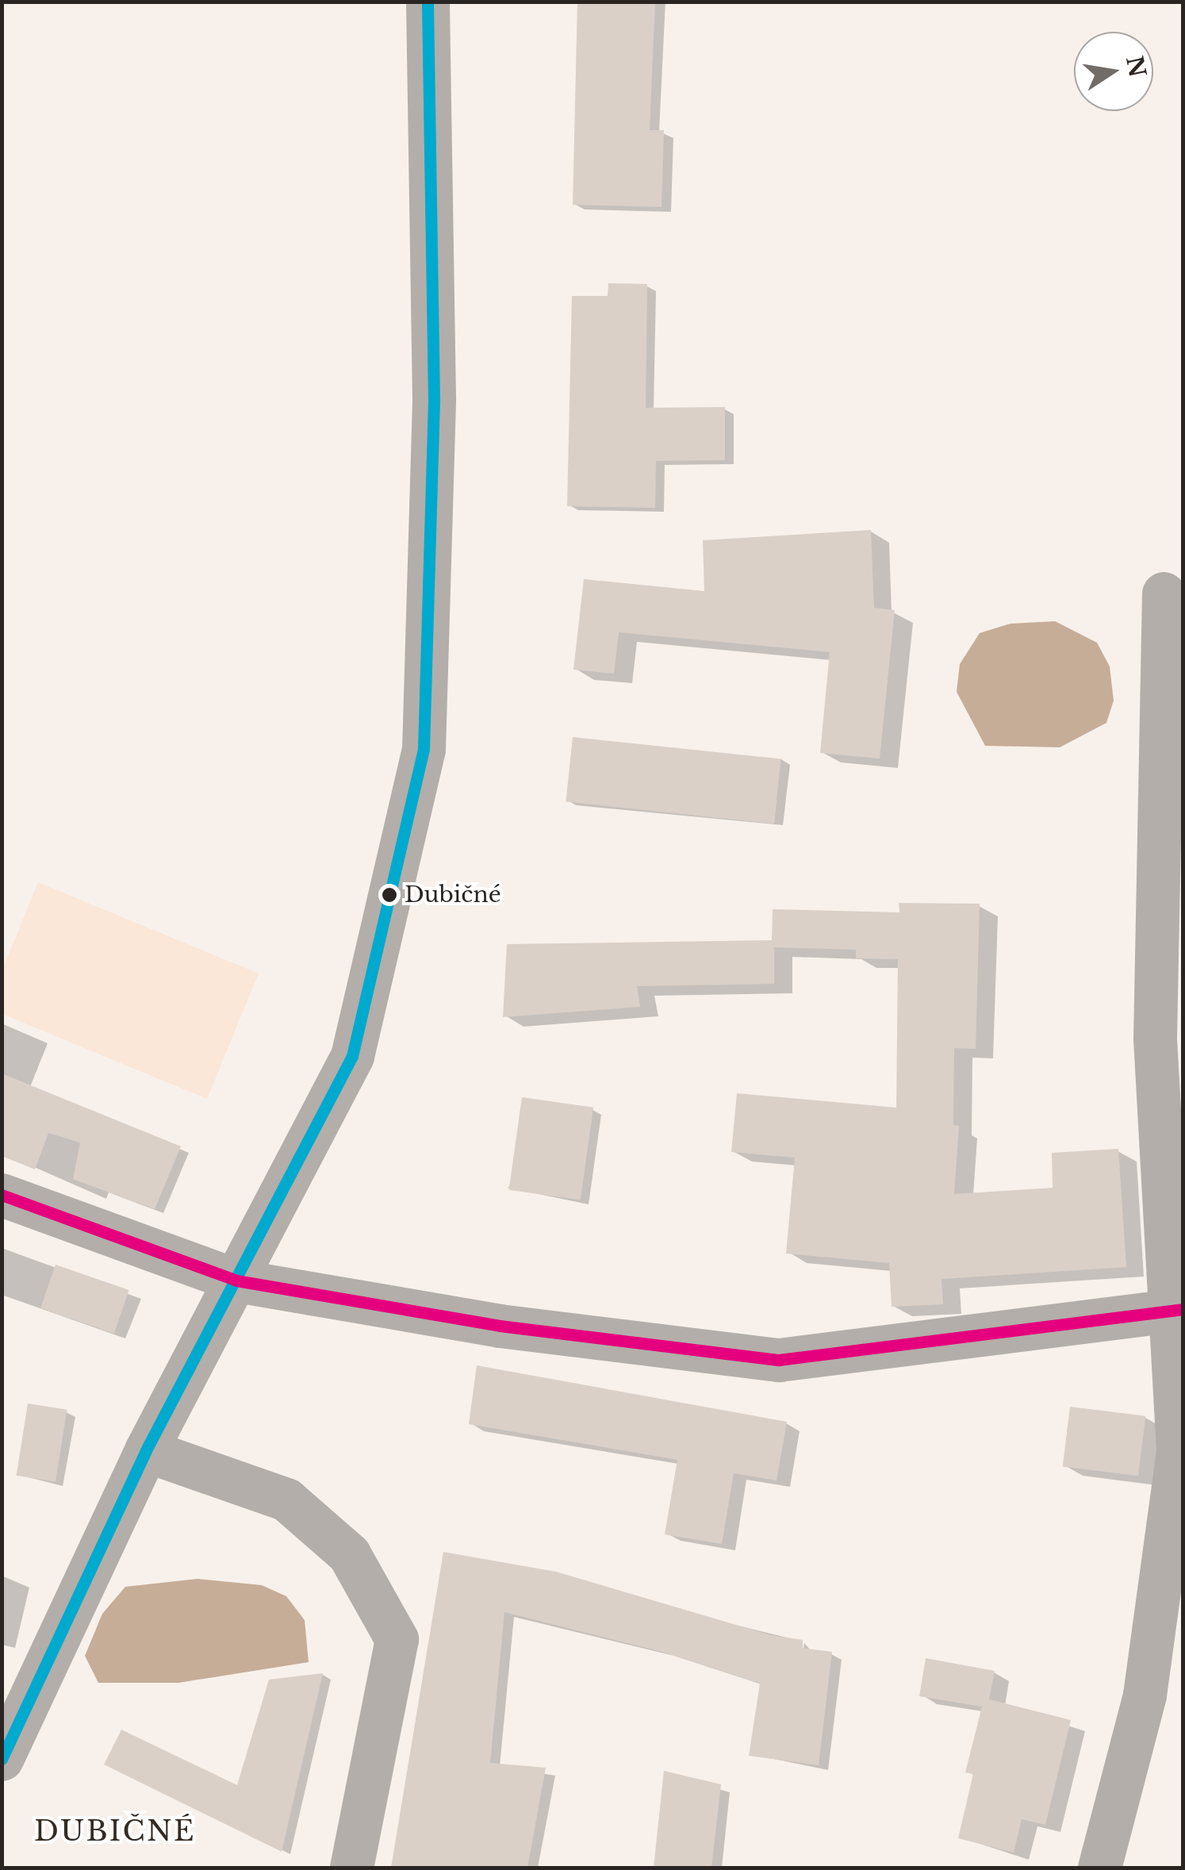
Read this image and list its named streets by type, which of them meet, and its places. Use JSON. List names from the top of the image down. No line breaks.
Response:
{"districts":["DUBIČNÉ"],"places":["Dubičné"],"north":"right"}
